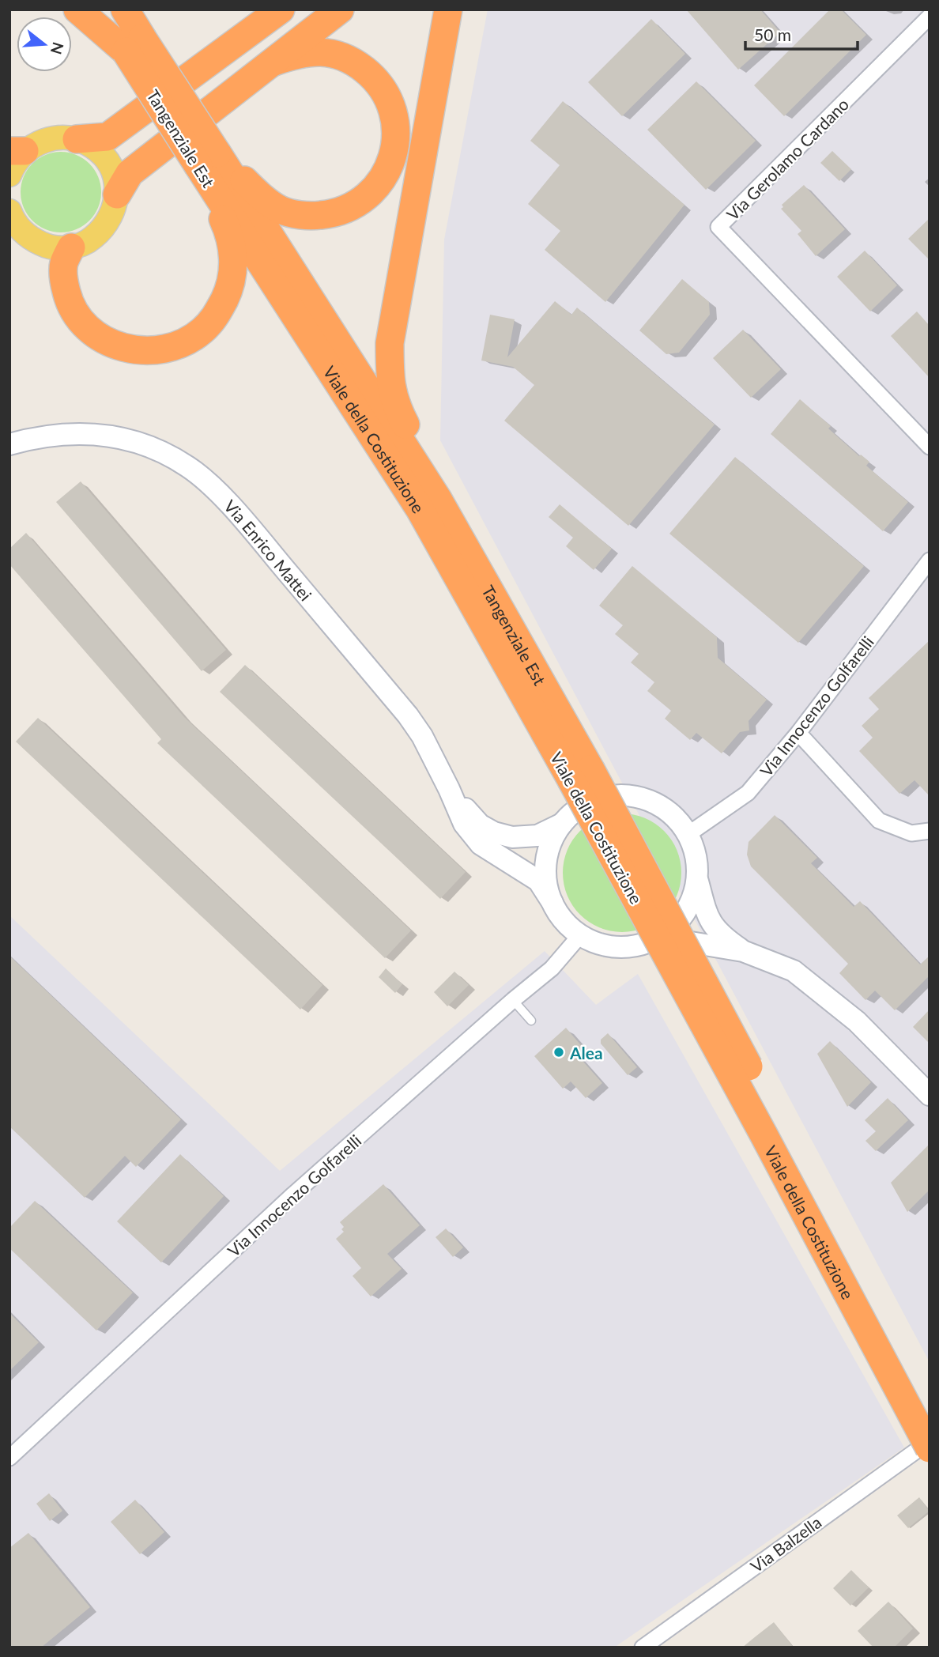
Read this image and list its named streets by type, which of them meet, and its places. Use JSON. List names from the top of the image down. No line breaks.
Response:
{"streets":{"highway":["Tangenziale Est","Viale della Costituzione"],"street":["Via Gerolamo Cardano","Via Enrico Mattei","Via Innocenzo Golfarelli","Via Balzella"]},"crossings":[["Tangenziale Est","Viale della Costituzione"],["Via Enrico Mattei","Via Innocenzo Golfarelli"]],"places":["Alea"],"scale_bar":"50 m","north":"right"}
